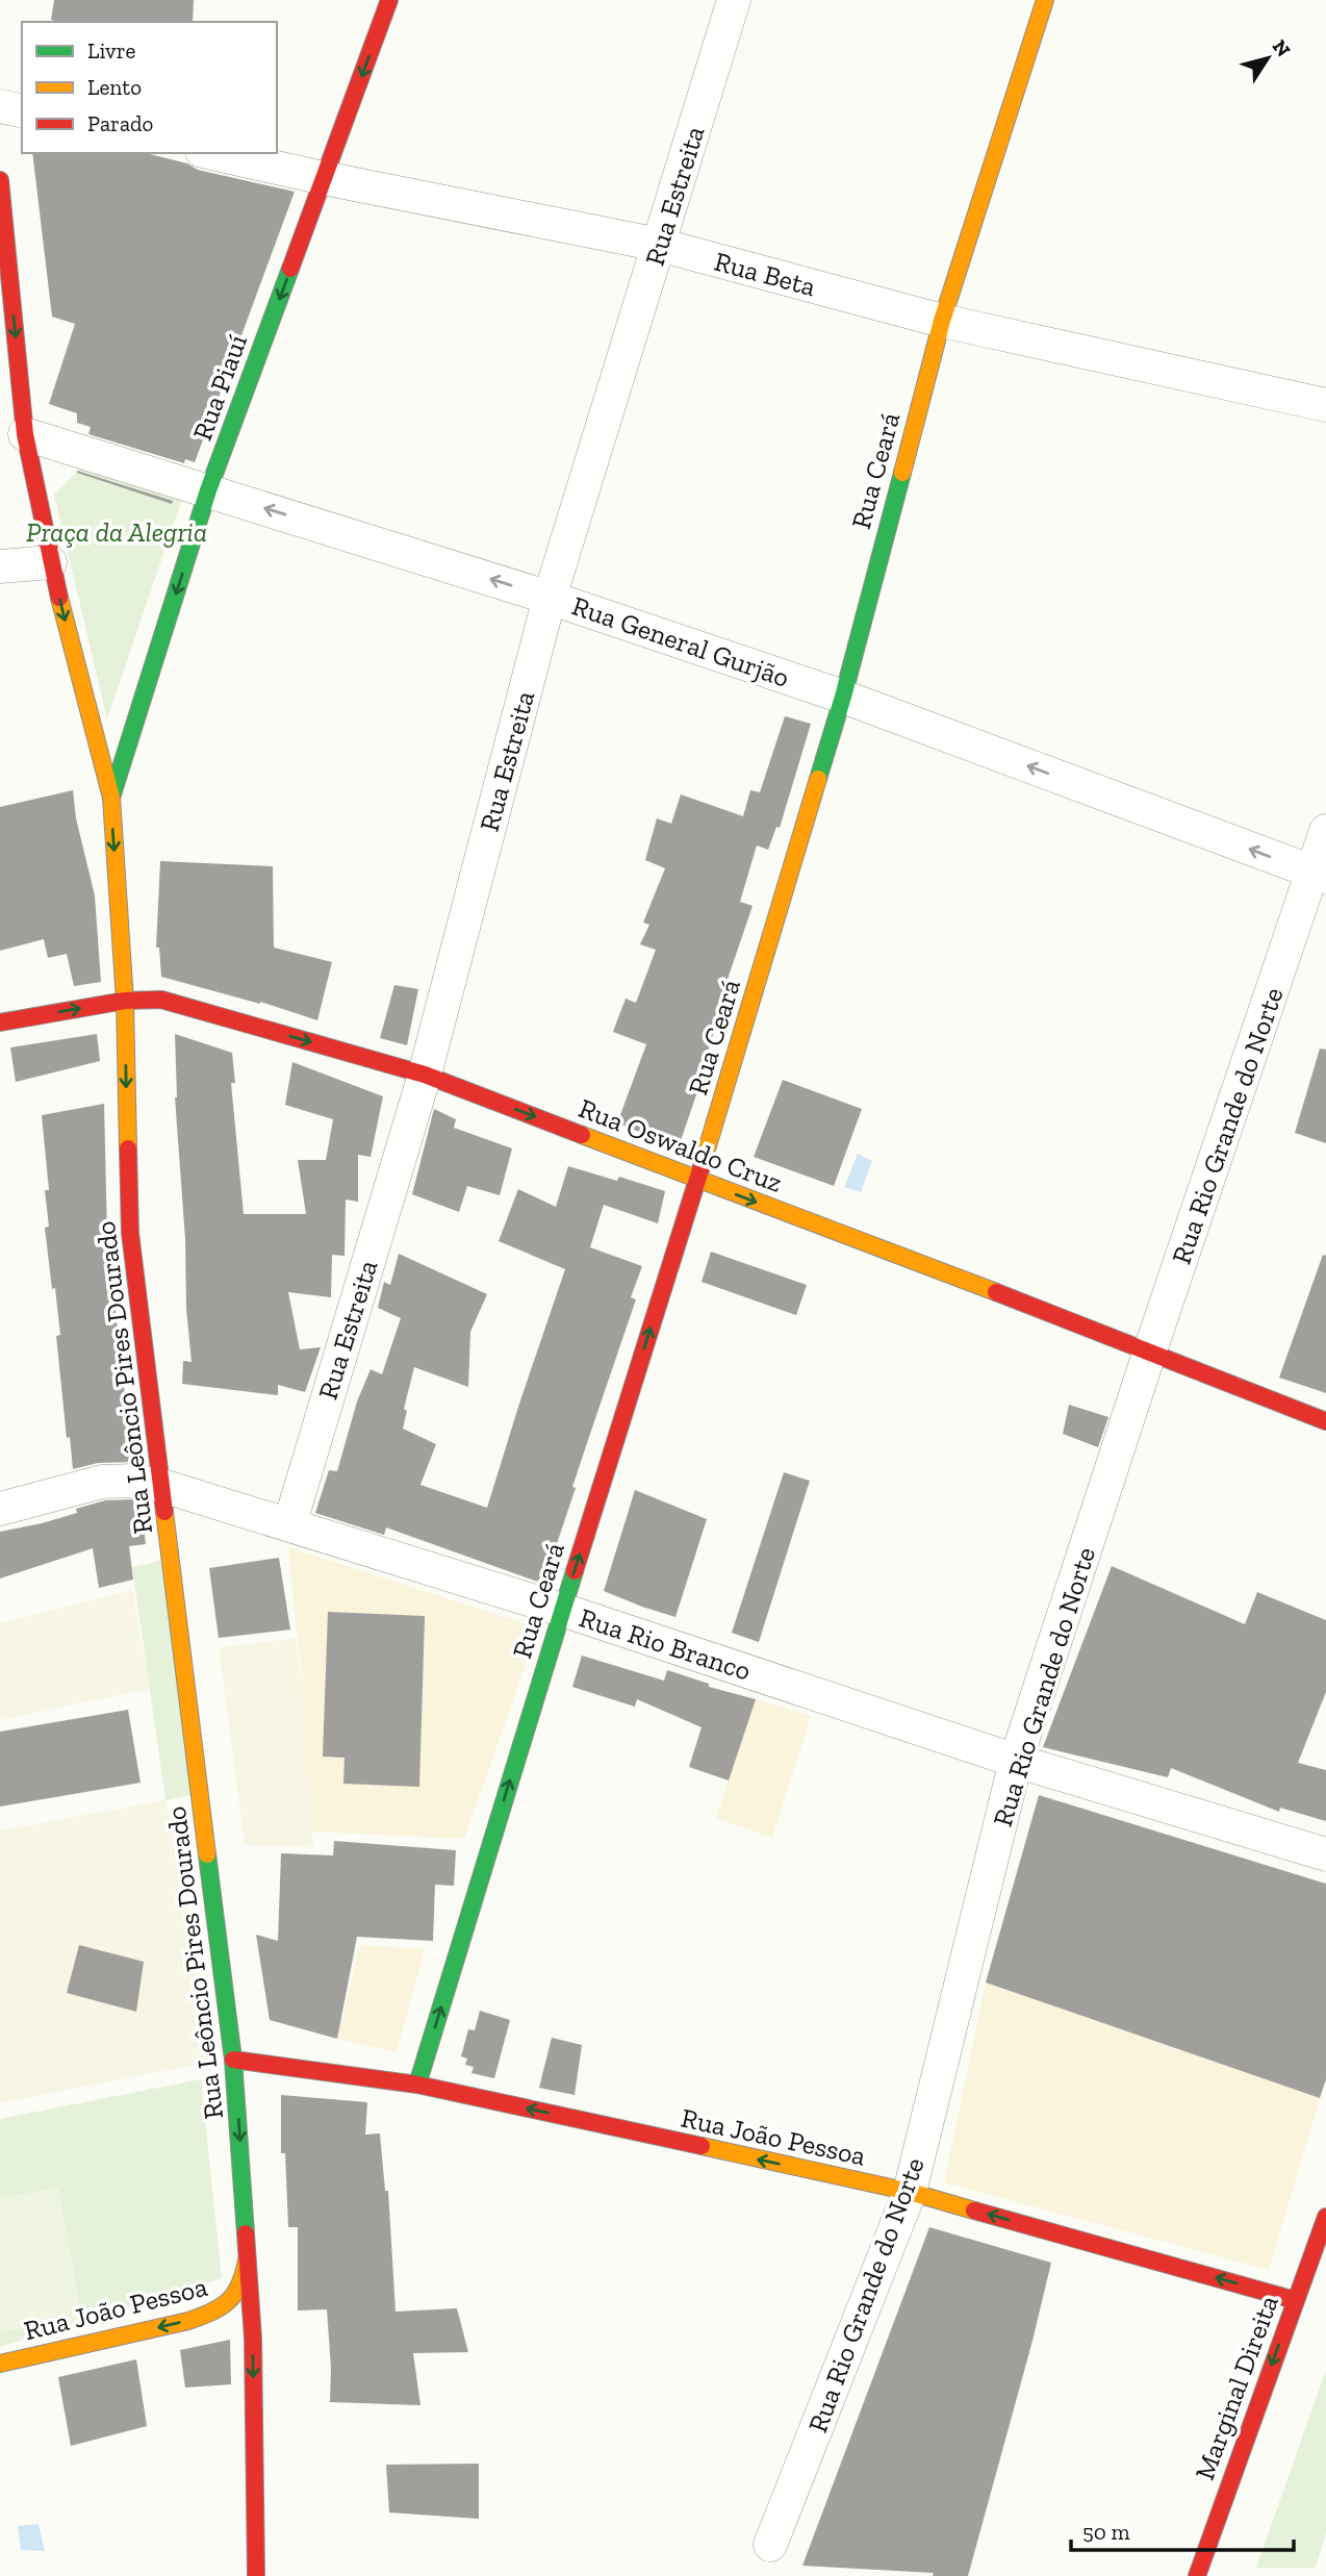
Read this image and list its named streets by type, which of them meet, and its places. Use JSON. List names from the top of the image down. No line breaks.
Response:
{"streets":{"street":["Rua Estreita","Rua Beta","Rua Piauí","Rua Ceará","Rua General Gurjão","Rua Rio Grande do Norte","Rua Oswaldo Cruz","Rua Leôncio Pires Dourado","Rua Rio Branco","Rua João Pessoa","Marginal Direita"]},"crossings":[["Rua Estreita","Rua Beta"],["Rua Estreita","Rua General Gurjão"],["Rua Estreita","Rua Oswaldo Cruz"],["Rua Estreita","Rua Rio Branco"],["Rua Beta","Rua Piauí"],["Rua Beta","Rua Ceará"],["Rua Piauí","Rua General Gurjão"],["Rua Piauí","Rua Leôncio Pires Dourado"],["Rua Ceará","Rua General Gurjão"],["Rua Ceará","Rua Oswaldo Cruz"],["Rua Ceará","Rua Rio Branco"],["Rua Ceará","Rua João Pessoa"],["Rua General Gurjão","Rua Rio Grande do Norte"],["Rua General Gurjão","Rua Leôncio Pires Dourado"],["Rua Rio Grande do Norte","Rua Oswaldo Cruz"],["Rua Rio Grande do Norte","Rua Rio Branco"],["Rua Rio Grande do Norte","Rua João Pessoa"],["Rua Oswaldo Cruz","Rua Leôncio Pires Dourado"],["Rua Leôncio Pires Dourado","Rua Rio Branco"],["Rua Leôncio Pires Dourado","Rua João Pessoa"],["Rua João Pessoa","Marginal Direita"]],"one_way":["Rua Piauí","Rua Ceará","Rua General Gurjão","Rua Oswaldo Cruz","Rua Leôncio Pires Dourado","Rua João Pessoa","Marginal Direita"],"parks":["Praça da Alegria"],"legend":["Livre","Lento","Parado"],"scale_bar":"50 m","north":"top right"}
